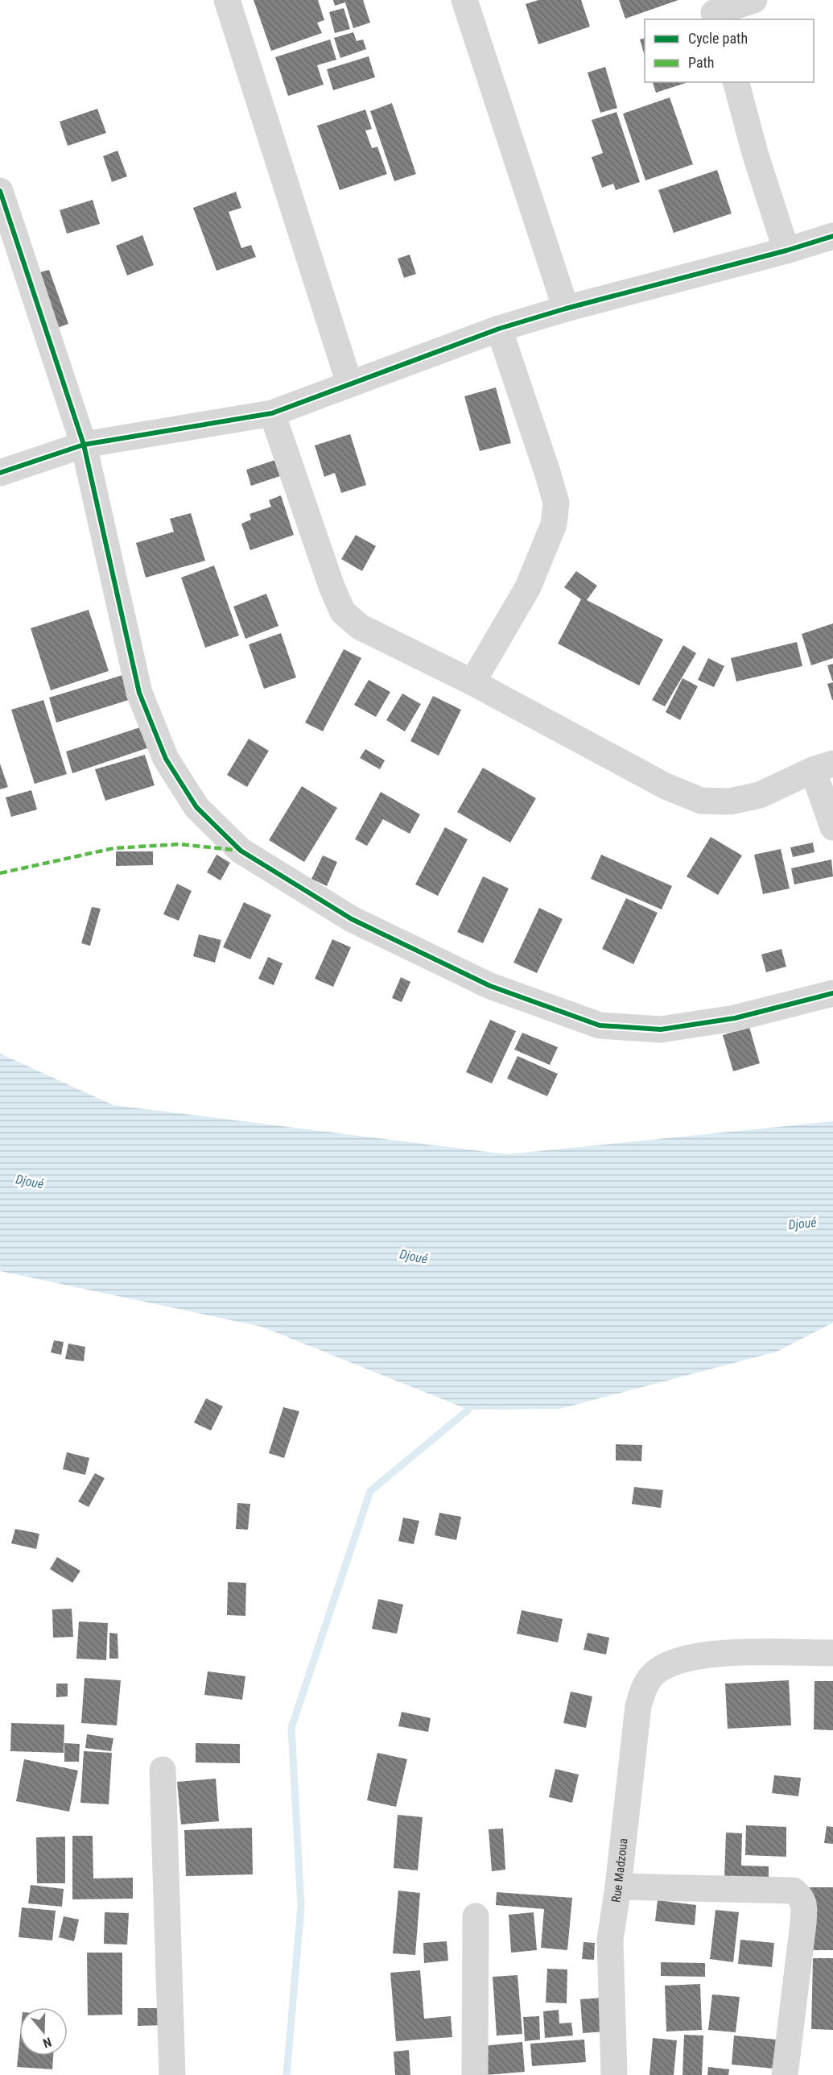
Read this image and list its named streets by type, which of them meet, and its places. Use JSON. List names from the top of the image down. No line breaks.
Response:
{"streets":{"street":["Rue Madzoua"]},"water":["Djoué"],"legend":["Cycle path","Path"],"north":"bottom"}
